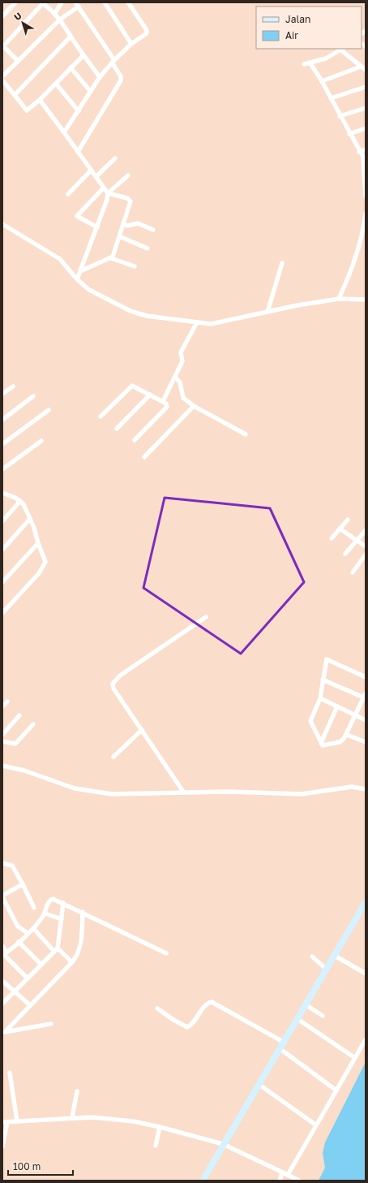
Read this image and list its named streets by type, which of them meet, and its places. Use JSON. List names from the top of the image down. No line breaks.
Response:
{"legend":["Jalan","Air"],"scale_bar":"100 m","north":"top left"}
